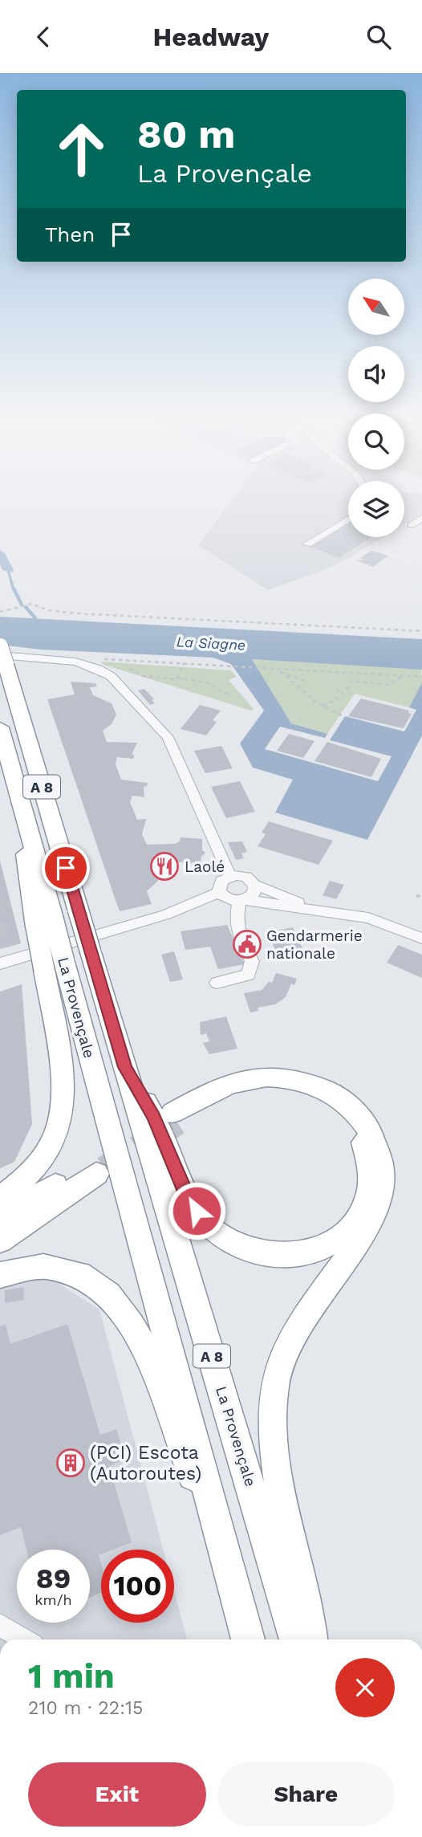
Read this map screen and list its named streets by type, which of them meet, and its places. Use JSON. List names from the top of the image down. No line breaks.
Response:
{"streets":{"highway":["A 8","La Provençale"]},"crossings":[["A 8","La Provençale"]],"water":["La Siagne"],"places":{"restaurant":["Laolé"],"public building":["Gendarmerie nationale"],"building":["(PCI) Escota (Autoroutes)"]},"north":"top left","page":{"header":"Headway","turn":["80 m","La Provençale"],"then":"Then","speed":"89 km/h","limit":"100","heading":["1 min","210 m · 22:15"],"buttons":["Exit","Share"]}}
